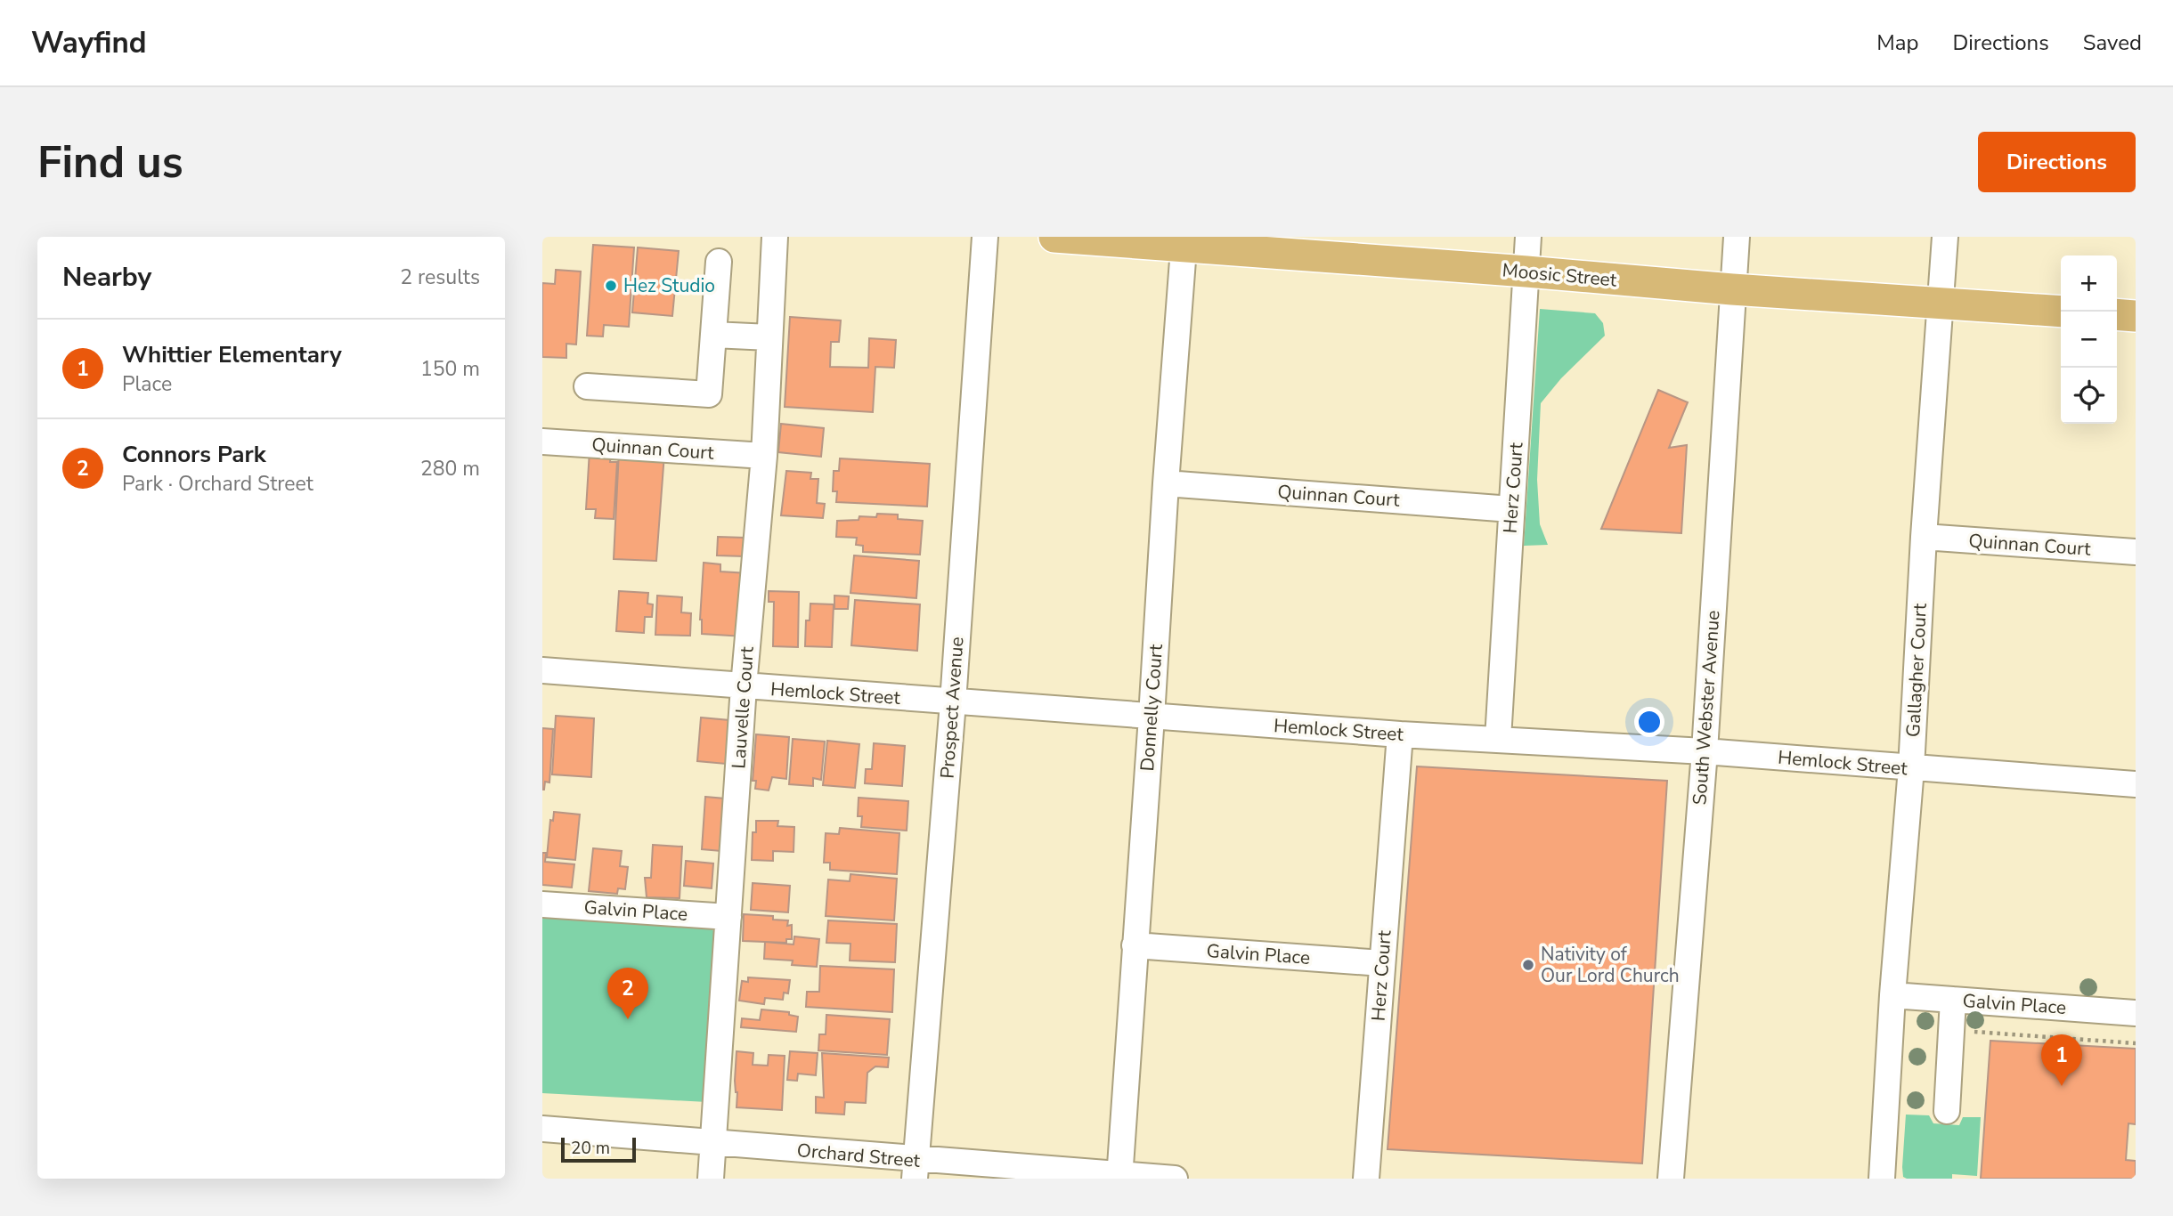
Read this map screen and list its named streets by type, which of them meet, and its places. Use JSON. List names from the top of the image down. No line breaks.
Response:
{"streets":{"main road":["Moosic Street"],"street":["Quinnan Court","Herz Court","Gallagher Court","Hemlock Street","Lauvelle Court","Prospect Avenue","Donnelly Court","South Webster Avenue","Galvin Place","Orchard Street"]},"crossings":[["Moosic Street","Herz Court"],["Moosic Street","Gallagher Court"],["Moosic Street","Donnelly Court"],["Moosic Street","South Webster Avenue"],["Quinnan Court","Herz Court"],["Quinnan Court","Gallagher Court"],["Quinnan Court","Lauvelle Court"],["Quinnan Court","Donnelly Court"],["Herz Court","Hemlock Street"],["Herz Court","Galvin Place"],["Gallagher Court","Hemlock Street"],["Gallagher Court","Galvin Place"],["Hemlock Street","Lauvelle Court"],["Hemlock Street","Prospect Avenue"],["Hemlock Street","Donnelly Court"],["Hemlock Street","South Webster Avenue"],["Lauvelle Court","Galvin Place"],["Lauvelle Court","Orchard Street"],["Prospect Avenue","Orchard Street"],["Donnelly Court","Galvin Place"],["Donnelly Court","Orchard Street"]],"places":["Hez Studio","Nativity of Our Lord Church"],"scale_bar":"20 m","page":{"header":"Wayfind","nav":["Map","Directions","Saved"],"buttons":"Directions","title":"Find us","heading":["Nearby","2 results"],"map_buttons":["+","−"],"list":[{"mark":"1","name":"Whittier Elementary","note":"Place","value":"150 m"},{"mark":"2","name":"Connors Park","note":"Park · Orchard Street","value":"280 m"}],"pins":["2","1"],"scale":"20 m"}}
